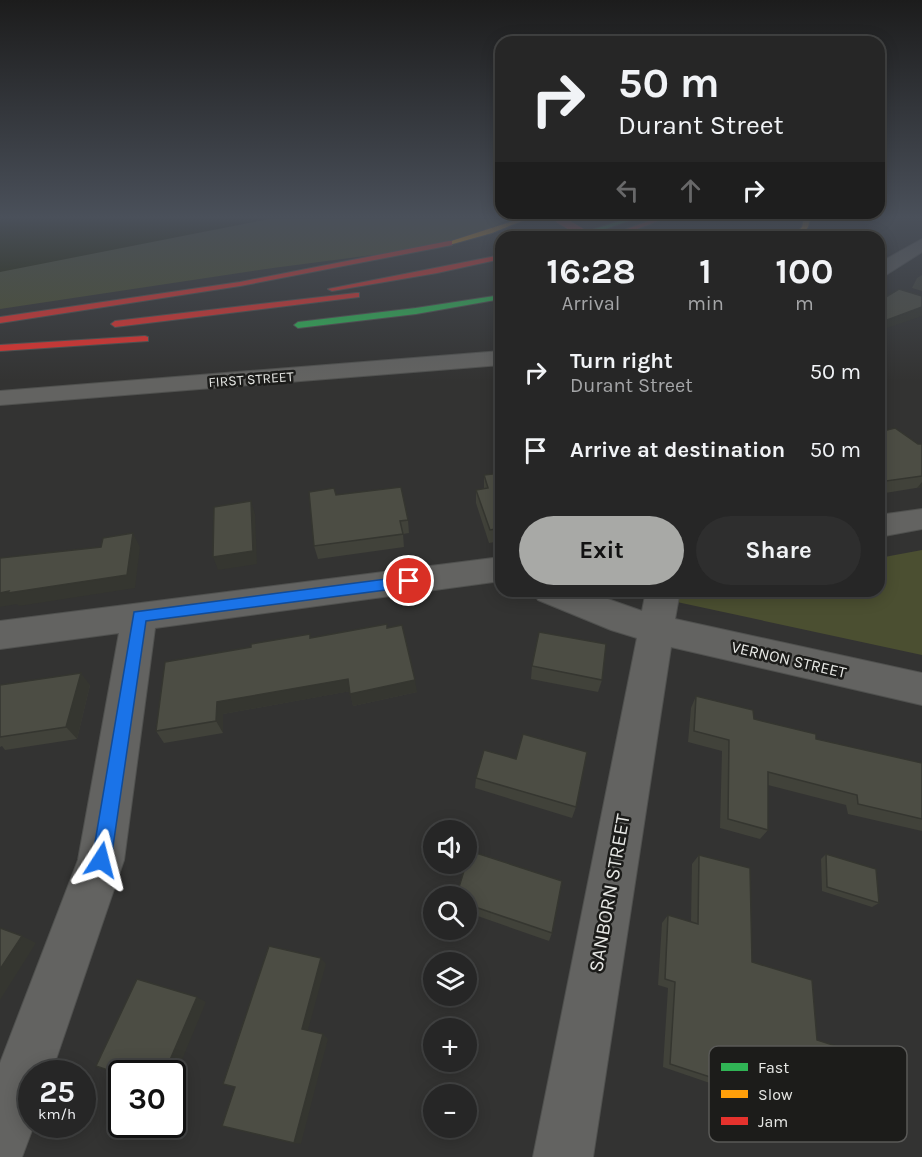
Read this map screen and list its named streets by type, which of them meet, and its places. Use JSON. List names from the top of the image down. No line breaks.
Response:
{"streets":{"street":["FIRST STREET","VERNON STREET","SANBORN STREET"]},"crossings":[["VERNON STREET","SANBORN STREET"]],"legend":["Fast","Slow","Jam"],"page":{"turn":["50 m","Durant Street"],"eta":["16:28","Arrival","1","min","100","m"],"list":[{"name":"Turn right","note":"Durant Street","value":"50 m"},{"name":"Arrive at destination","value":"50 m"}],"buttons":["Exit","Share"],"map_buttons":["+","−"],"speed":"25 km/h","limit":"30"}}
